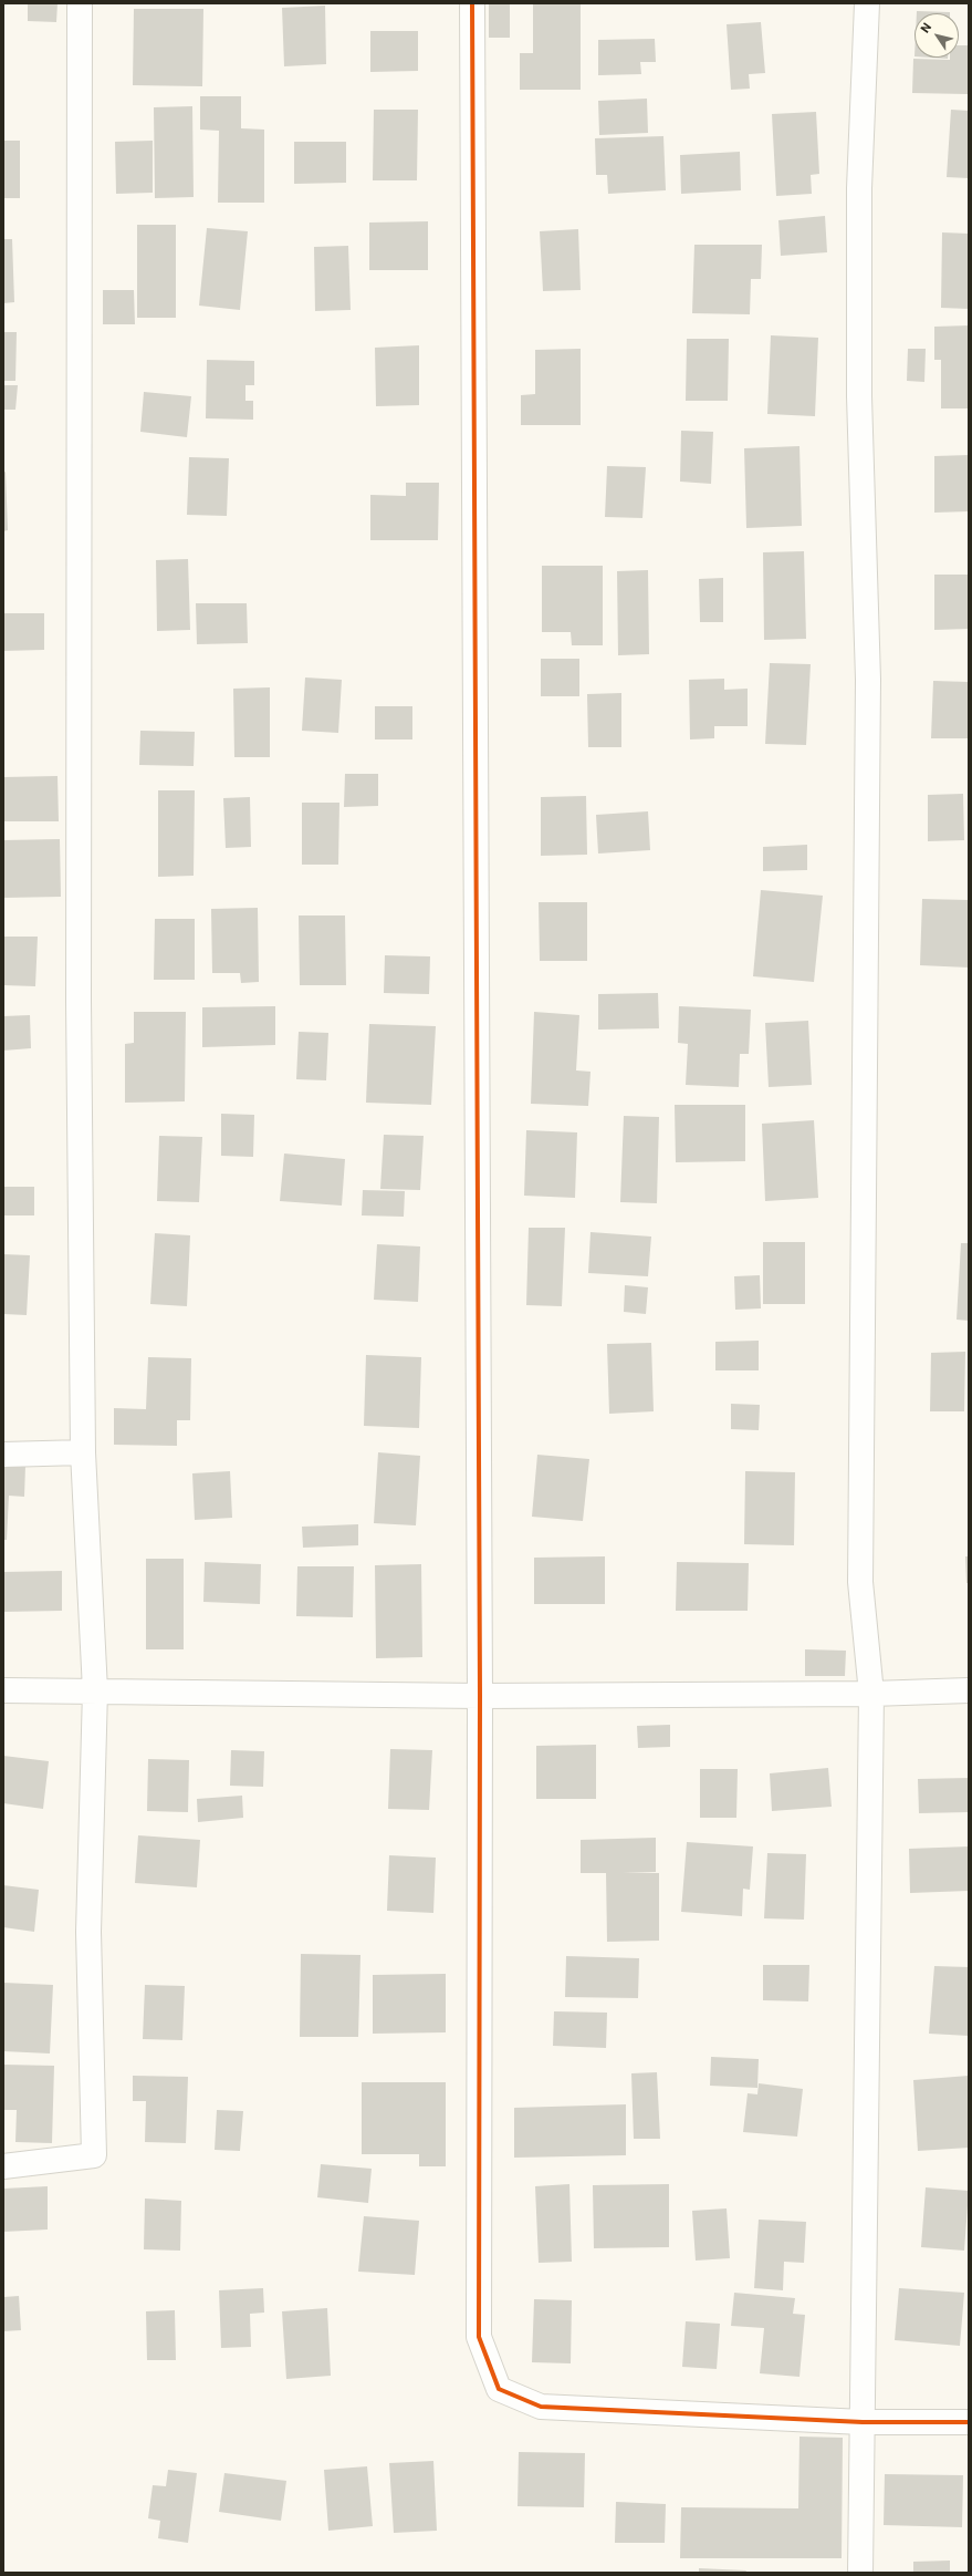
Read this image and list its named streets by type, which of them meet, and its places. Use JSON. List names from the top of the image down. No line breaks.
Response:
{"north":"top left"}
